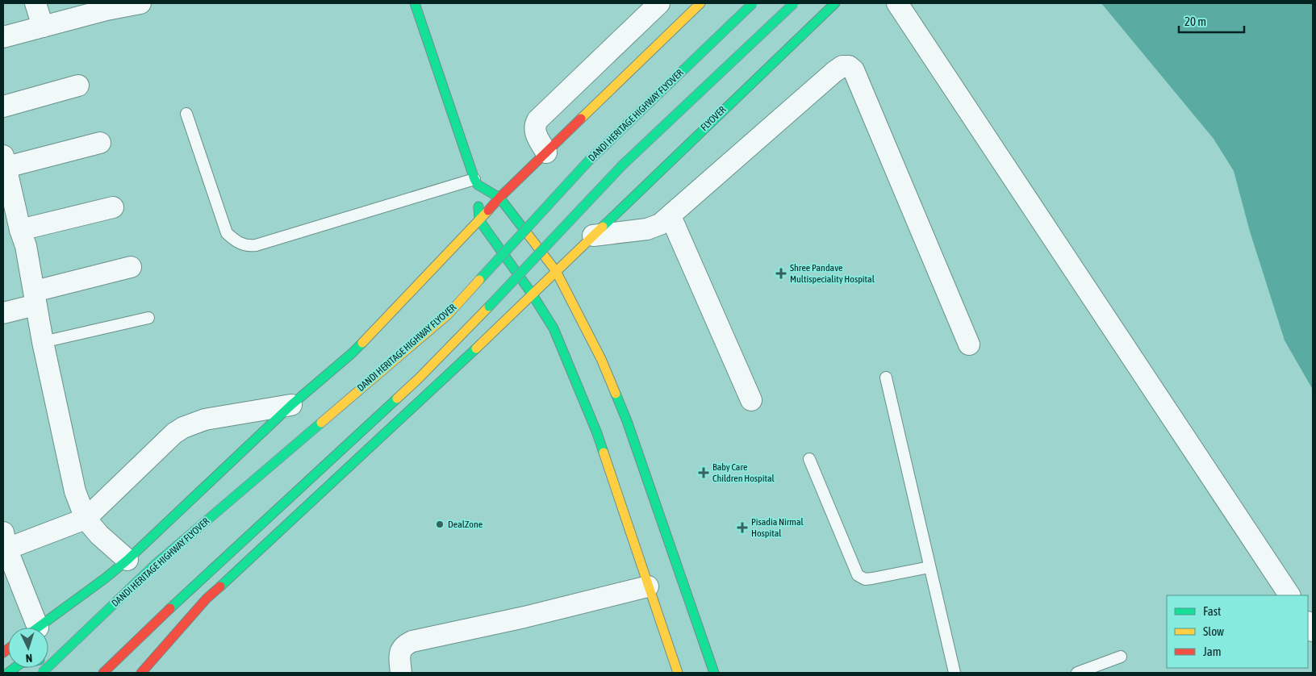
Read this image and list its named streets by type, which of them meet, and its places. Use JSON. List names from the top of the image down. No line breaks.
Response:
{"streets":{"main road":["DANDI HERITAGE HIGHWAY FLYOVER","FLYOVER"]},"places":{"health":["Shree Pandave Multispeciality Hospital","Baby Care Children Hospital","Pisadia Nirmal Hospital"],"other":["DealZone"]},"legend":["Fast","Slow","Jam"],"scale_bar":"20 m","north":"bottom"}
